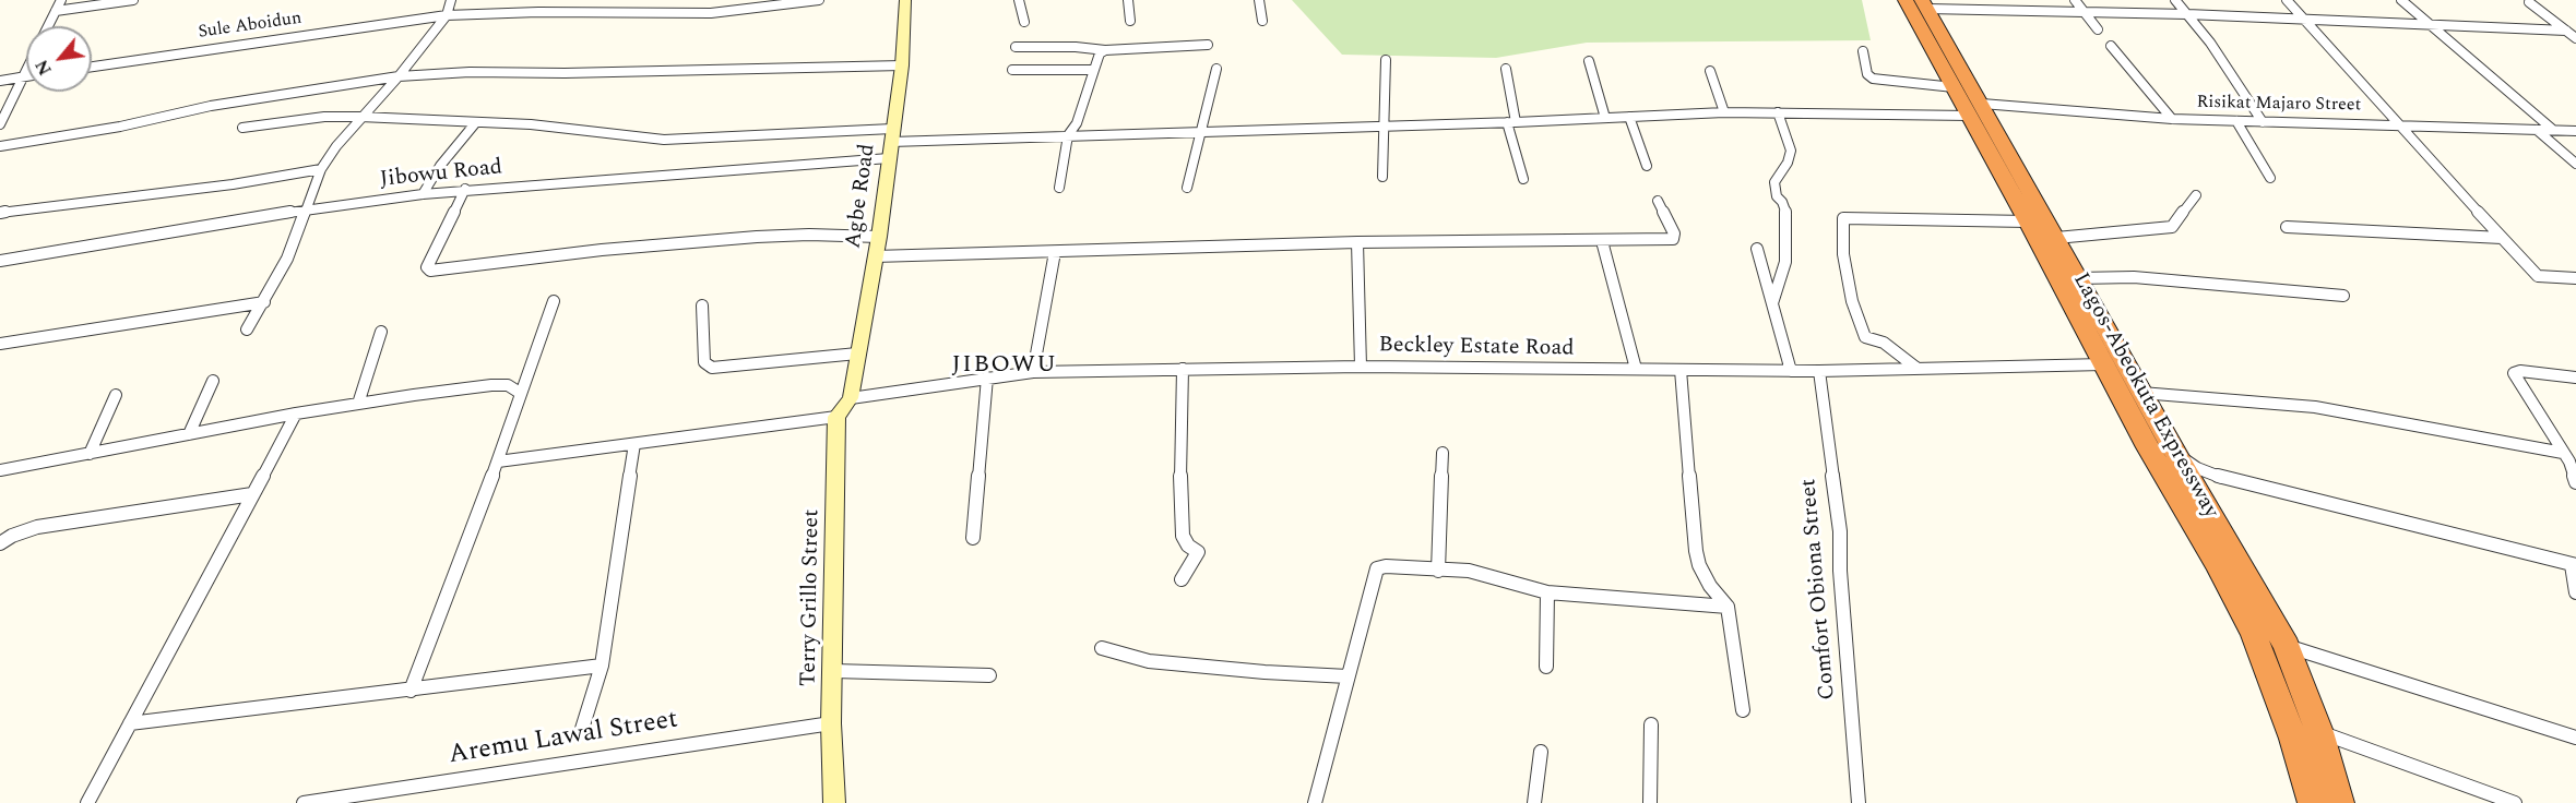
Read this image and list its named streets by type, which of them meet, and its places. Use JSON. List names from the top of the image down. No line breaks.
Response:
{"streets":{"highway":["Lagos-Abeokuta Expressway"],"street":["Sule Aboidun","Risikat Majaro Street","Jibowu Road","Agbe Road","Beckley Estate Road","Comfort Obiona Street","Terry Grillo Street","Aremu Lawal Street"]},"crossings":[["Risikat Majaro Street","Agbe Road"],["Risikat Majaro Street","Lagos-Abeokuta Expressway"],["Jibowu Road","Agbe Road"],["Agbe Road","Beckley Estate Road"],["Beckley Estate Road","Lagos-Abeokuta Expressway"],["Beckley Estate Road","Comfort Obiona Street"],["Terry Grillo Street","Aremu Lawal Street"]],"districts":["JIBOWU"],"north":"bottom left"}
